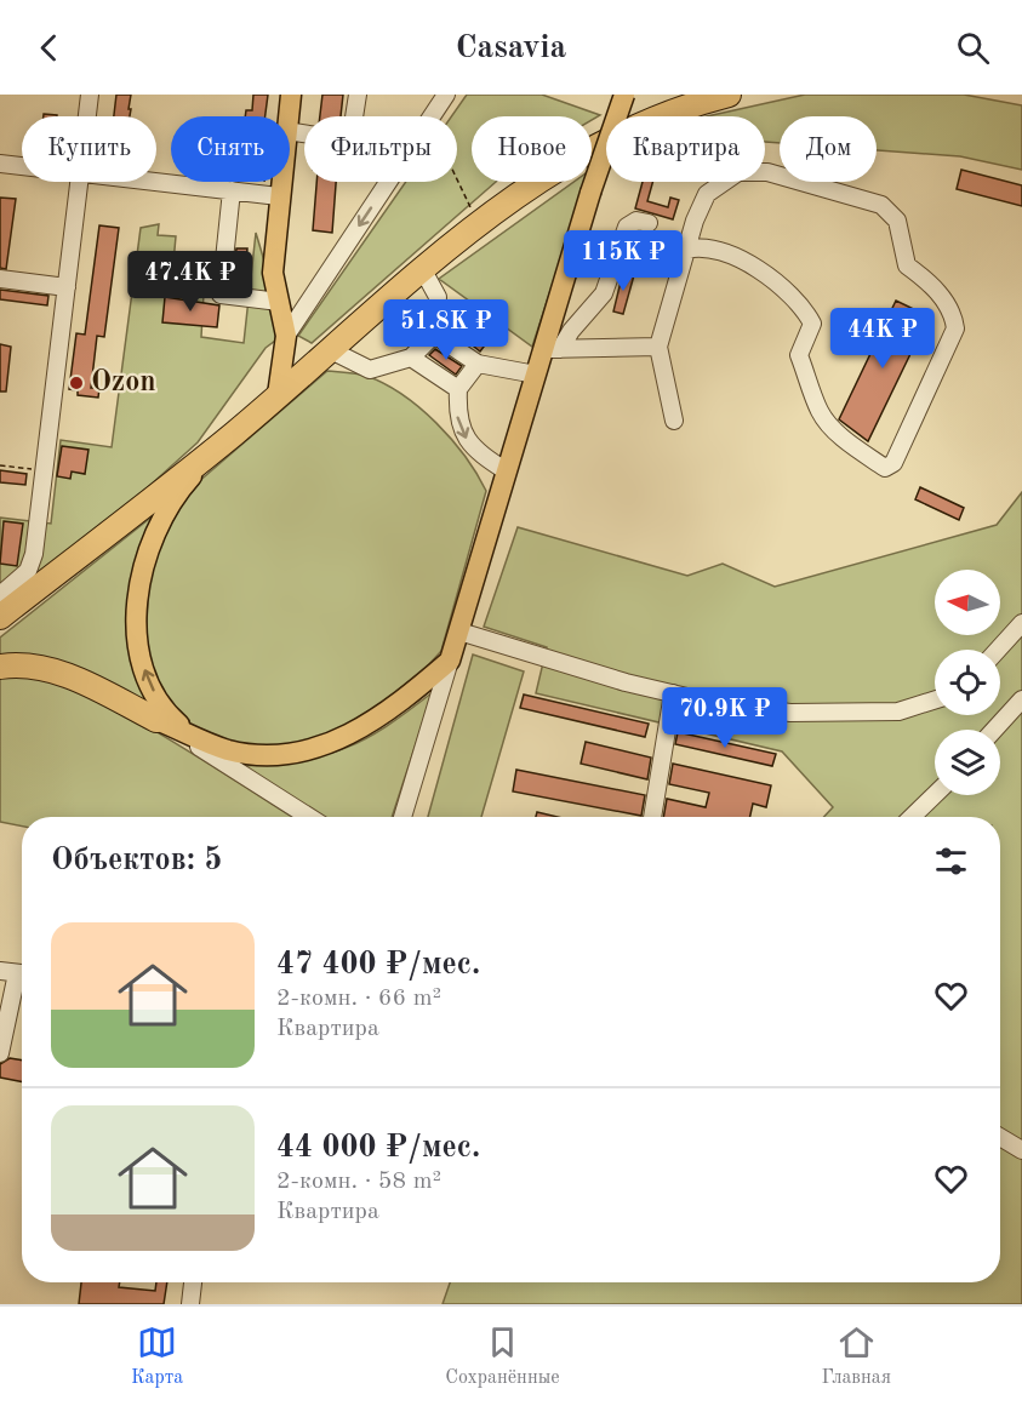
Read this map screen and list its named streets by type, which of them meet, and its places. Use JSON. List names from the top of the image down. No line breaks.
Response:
{"places":["Ozon"],"north":"left","page":{"header":"Casavia","chip":["Купить","Снять","Фильтры","Новое","Квартира","Дом"],"price":["115K ₽","47.4K ₽","51.8K ₽","44K ₽","70.9K ₽"],"heading":"Объектов: 5","list":[{"name":"47 400 ₽/мес.","note":"2-комн. · 66 m² · Квартира"},{"name":"44 000 ₽/мес.","note":"2-комн. · 58 m² · Квартира"}],"tabs":["Карта","Сохранённые","Главная"]}}
